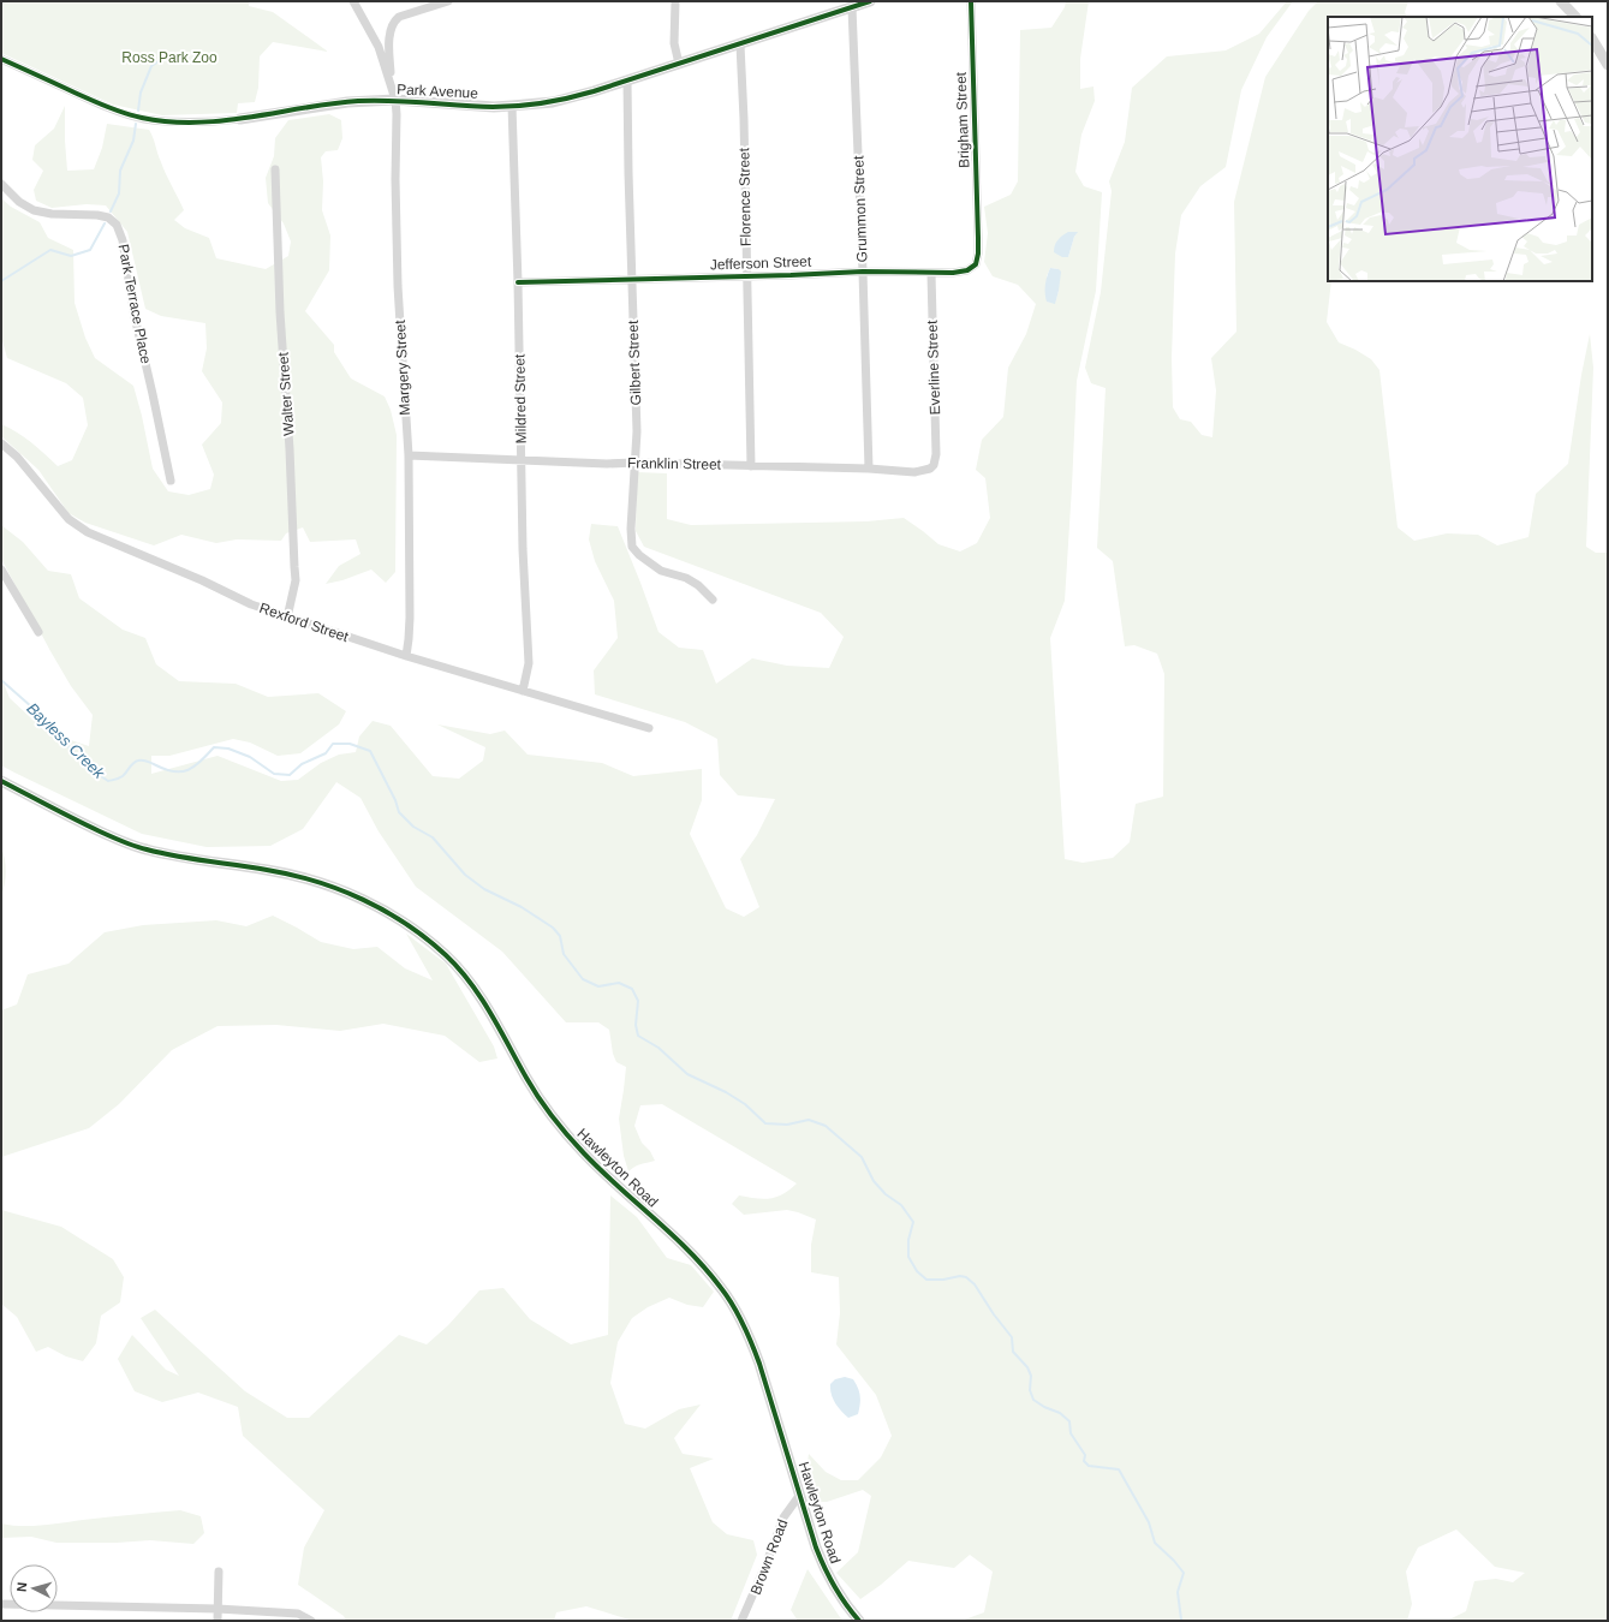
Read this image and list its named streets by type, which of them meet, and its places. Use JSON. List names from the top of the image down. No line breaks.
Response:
{"streets":{"street":["Park Avenue","Brigham Street","Florence Street","Grummon Street","Jefferson Street","Park Terrace Place","Gilbert Street","Margery Street","Everline Street","Walter Street","Mildred Street","Franklin Street","Rexford Street","Hawleyton Road","Brown Road"]},"crossings":[["Park Avenue","Florence Street"],["Park Avenue","Grummon Street"],["Park Avenue","Gilbert Street"],["Park Avenue","Margery Street"],["Park Avenue","Mildred Street"],["Brigham Street","Jefferson Street"],["Florence Street","Jefferson Street"],["Florence Street","Franklin Street"],["Grummon Street","Jefferson Street"],["Grummon Street","Franklin Street"],["Jefferson Street","Gilbert Street"],["Jefferson Street","Everline Street"],["Jefferson Street","Mildred Street"],["Gilbert Street","Franklin Street"],["Margery Street","Franklin Street"],["Margery Street","Rexford Street"],["Everline Street","Franklin Street"],["Walter Street","Rexford Street"],["Mildred Street","Franklin Street"],["Mildred Street","Rexford Street"],["Hawleyton Road","Brown Road"]],"water":["Bayless Creek"],"parks":["Ross Park Zoo"],"north":"left"}
